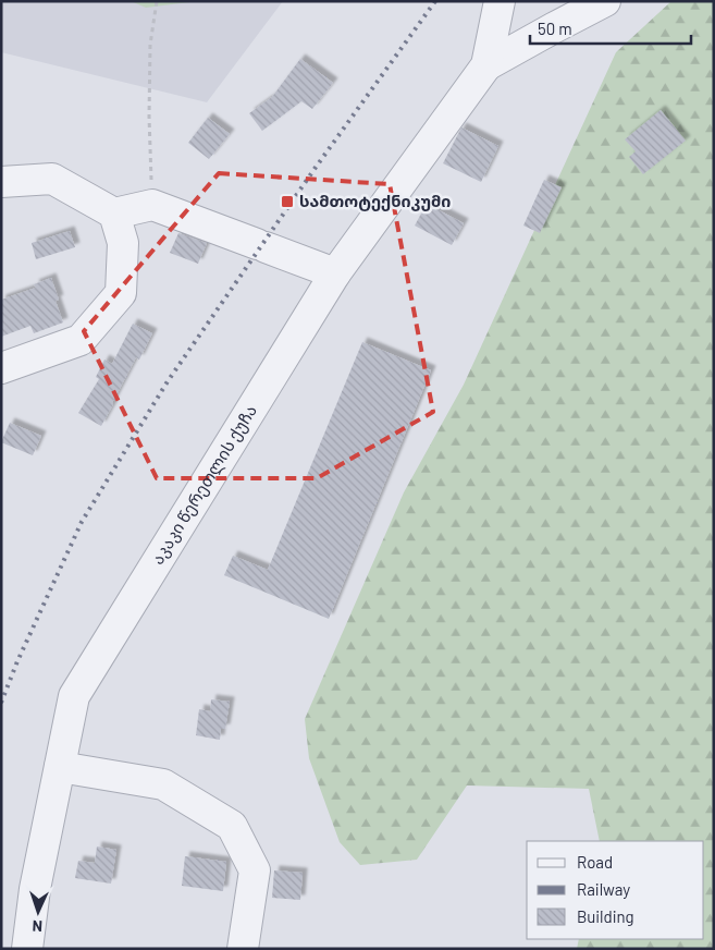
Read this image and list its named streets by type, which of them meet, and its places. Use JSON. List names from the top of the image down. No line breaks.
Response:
{"streets":{"street":["აკაკი წერეთლის ქუჩა"]},"places":{"transit":["სამთოტექნიკუმი"]},"legend":["Road","Railway","Building"],"scale_bar":"50 m","north":"bottom"}
